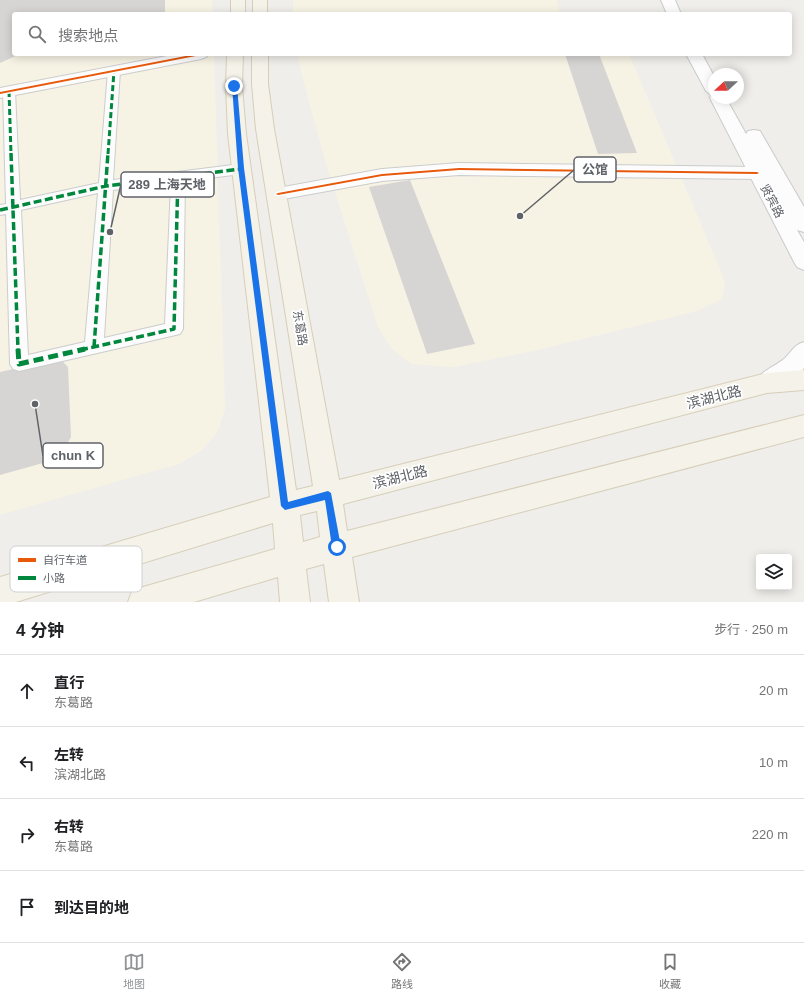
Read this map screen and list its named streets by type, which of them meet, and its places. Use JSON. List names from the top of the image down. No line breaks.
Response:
{"streets":{"main road":["贤宾路","东葛路","滨湖北路"]},"crossings":[["东葛路","滨湖北路"]],"places":["公馆","289 上海天地","chun K"],"legend":["自行车道","小路"],"north":"left","page":{"search":"搜索地点","heading":["4 分钟","步行 · 250 m"],"list":[["直行","东葛路","20 m"],["左转","滨湖北路","10 m"],["右转","东葛路","220 m"],"到达目的地"],"nav":["地图","路线","收藏"]}}
